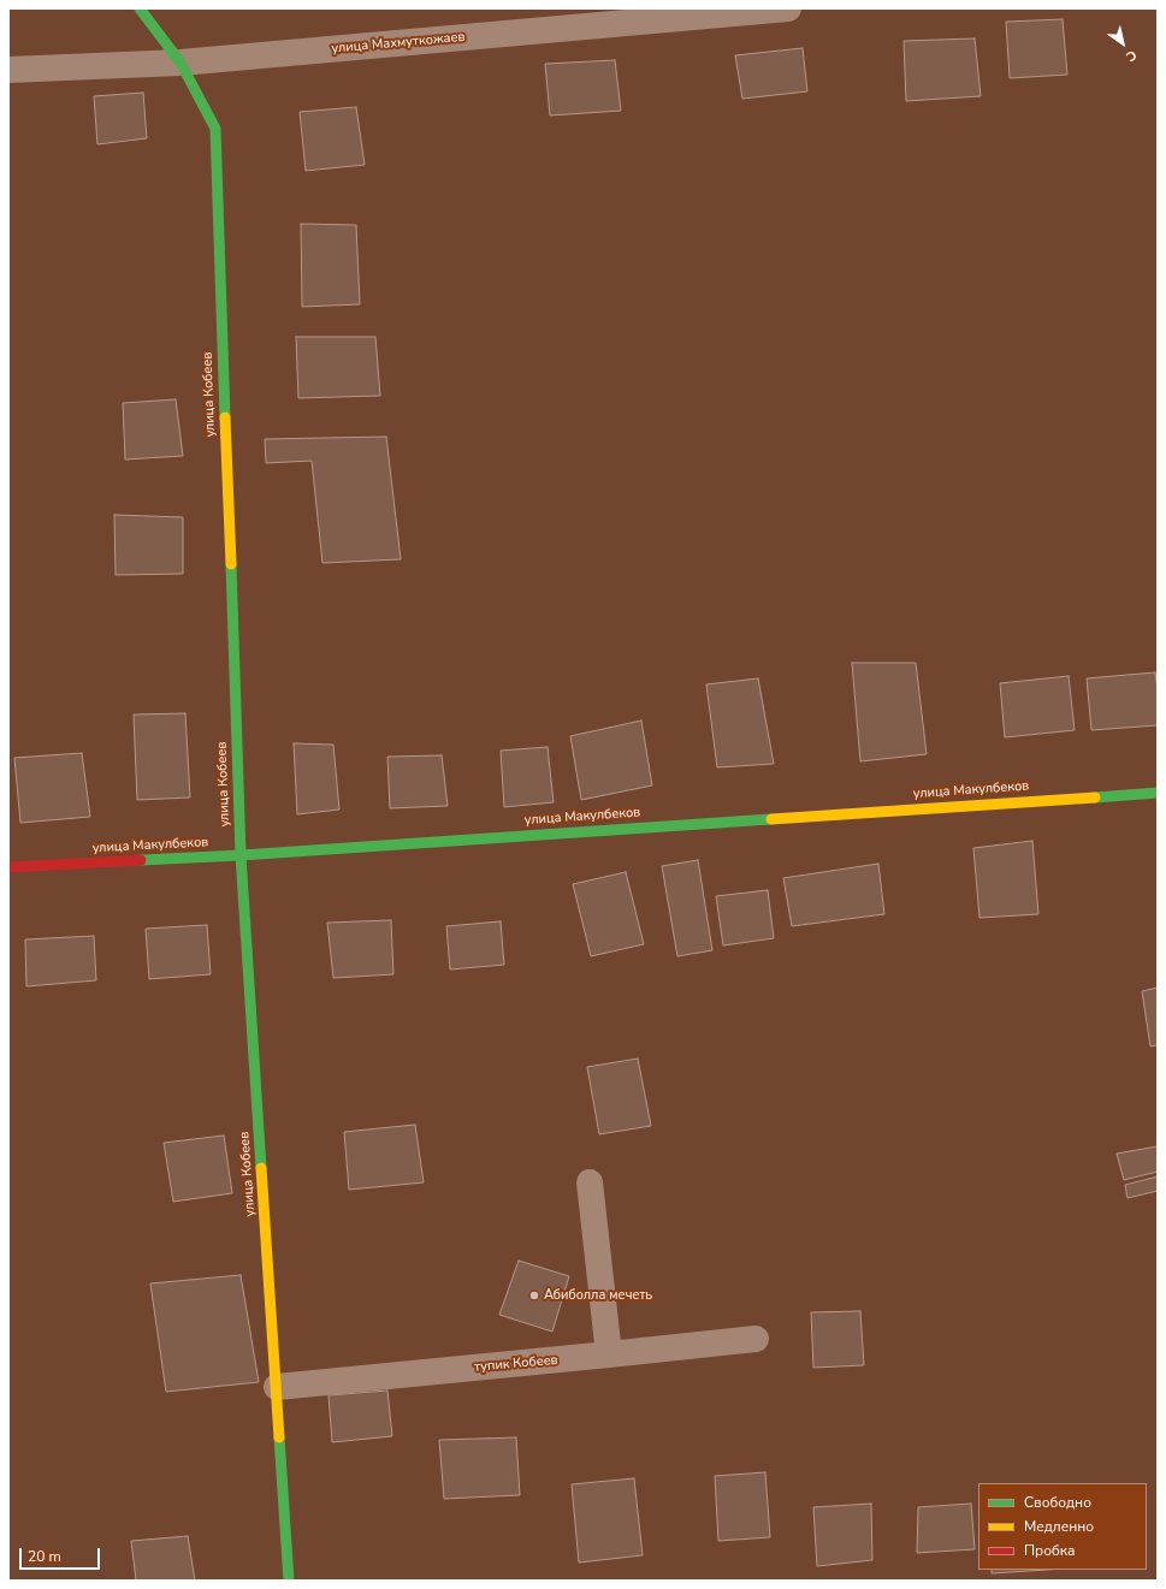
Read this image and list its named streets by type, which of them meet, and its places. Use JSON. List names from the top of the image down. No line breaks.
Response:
{"streets":{"street":["улица Махмуткожаев","улица Кобеев","улица Макулбеков","тупик Кобеев"]},"crossings":[["улица Махмуткожаев","улица Кобеев"],["улица Кобеев","улица Макулбеков"],["улица Кобеев","тупик Кобеев"]],"places":["Абиболла мечеть"],"legend":["Свободно","Медленно","Пробка"],"scale_bar":"20 m","north":"bottom right"}
